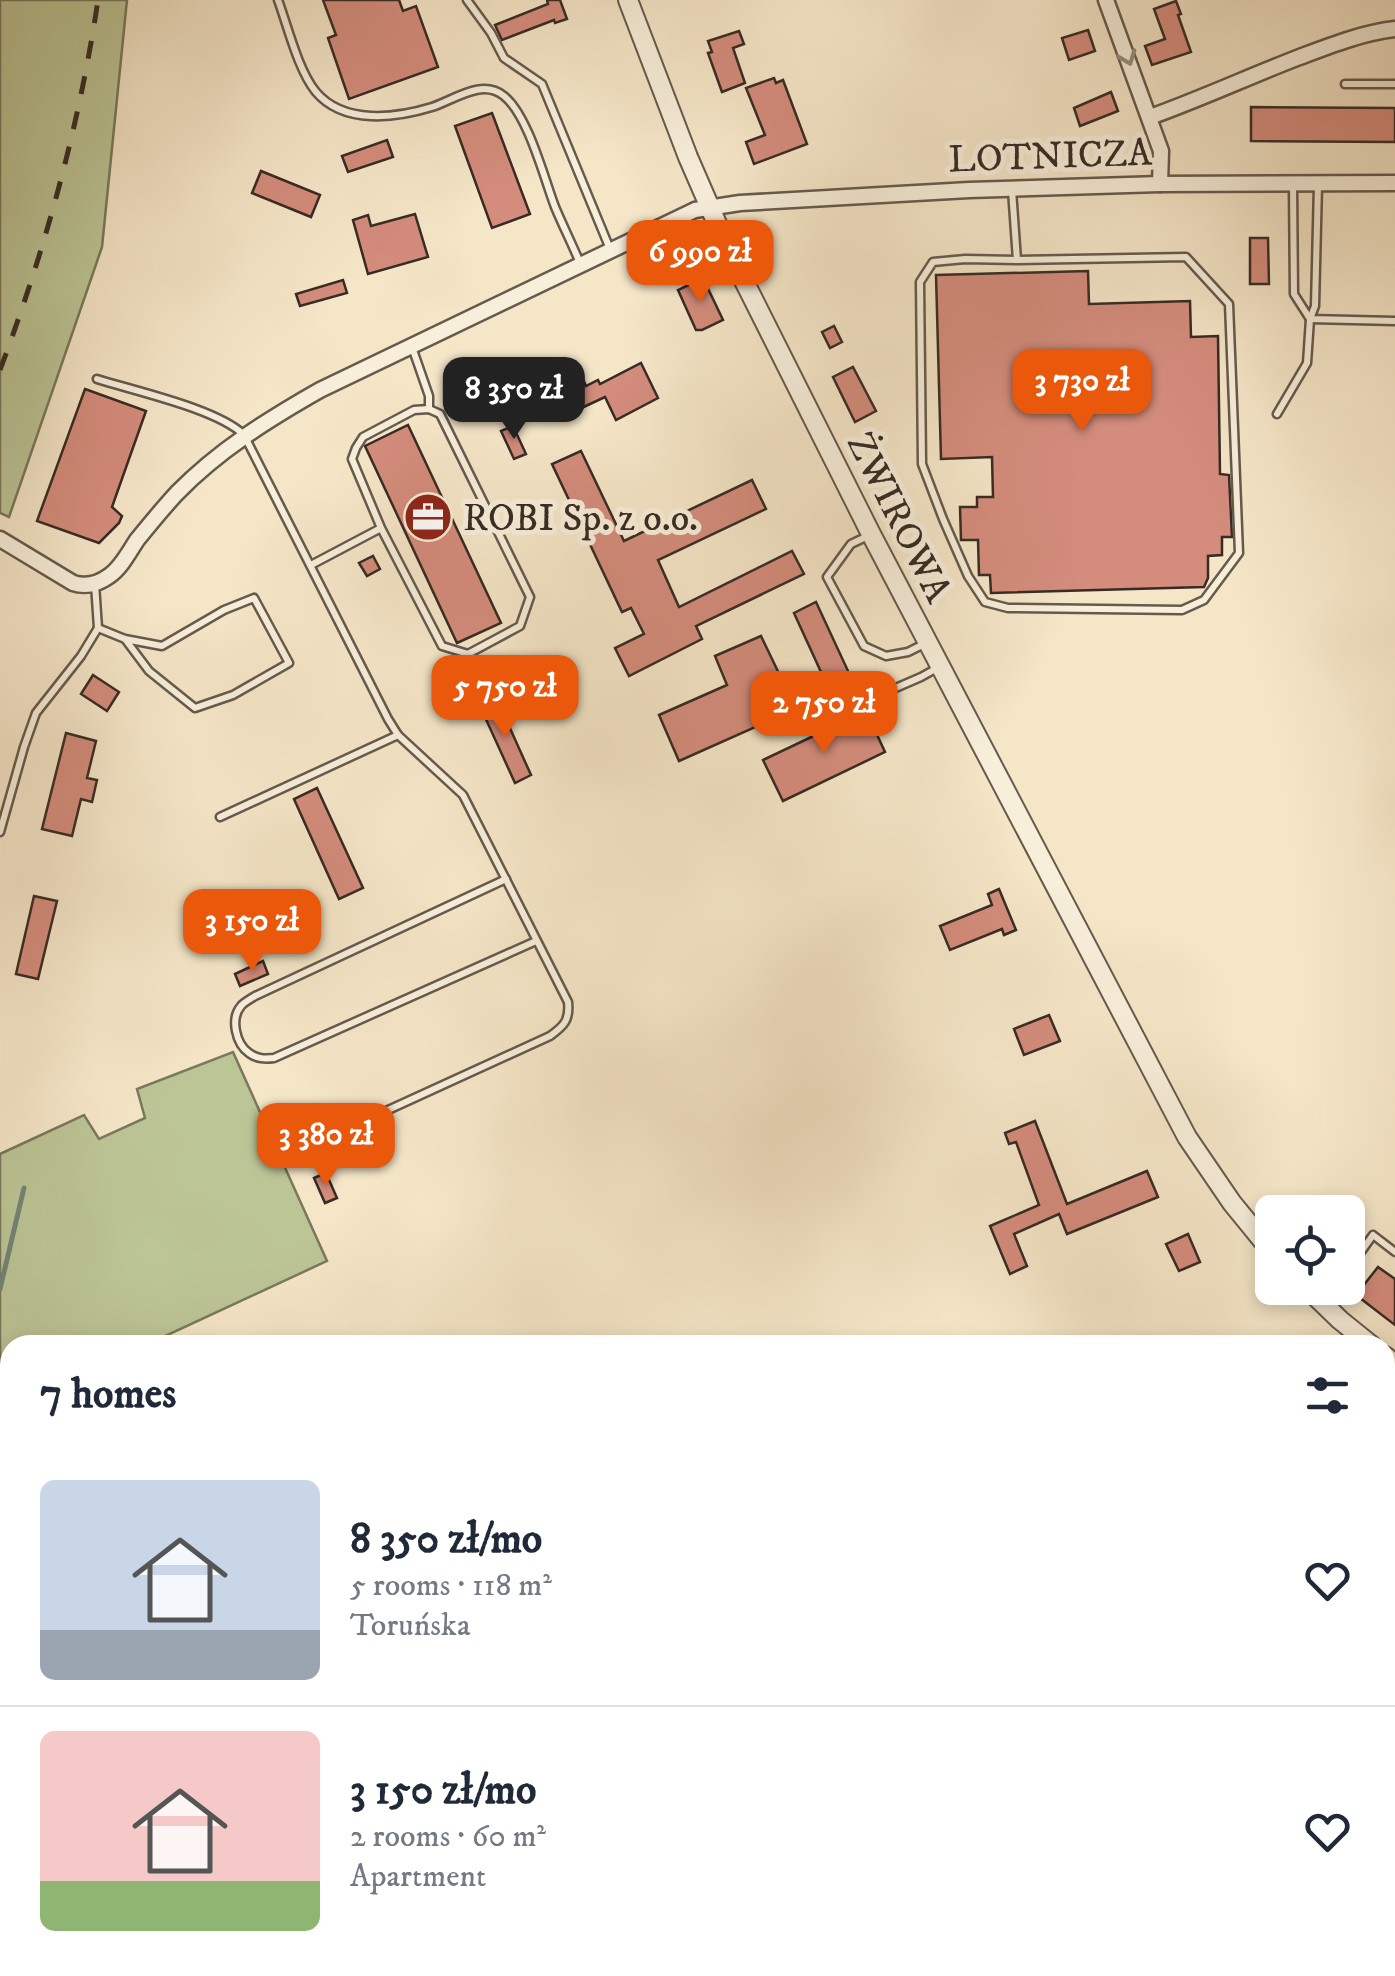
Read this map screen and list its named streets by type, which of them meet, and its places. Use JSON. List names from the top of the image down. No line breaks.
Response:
{"streets":{"street":["LOTNICZA","ŻWIROWA"]},"crossings":[["LOTNICZA","ŻWIROWA"]],"places":{"office":["ROBI Sp. z o.o."]},"page":{"price":["6 990 zł","3 730 zł","8 350 zł","5 750 zł","2 750 zł","3 150 zł","3 380 zł"],"heading":"7 homes","list":[{"name":"8 350 zł/mo","note":"5 rooms · 118 m² · Toruńska"},{"name":"3 150 zł/mo","note":"2 rooms · 60 m² · Apartment"}]}}
